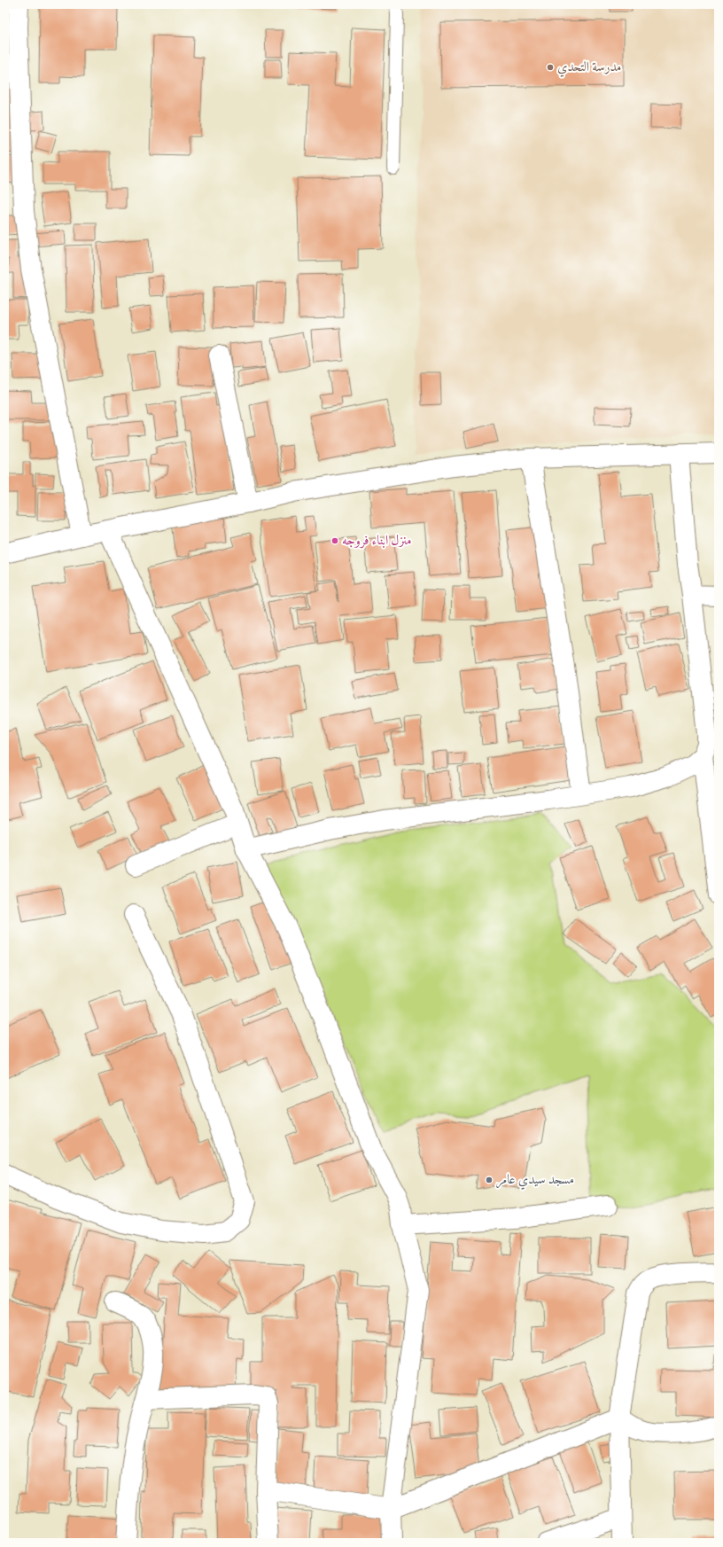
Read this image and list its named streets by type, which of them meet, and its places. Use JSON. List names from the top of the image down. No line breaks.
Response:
{"places":["مدرسة التحدي","منزل ابناء فروجه","مسجد سيدي عامر"]}
